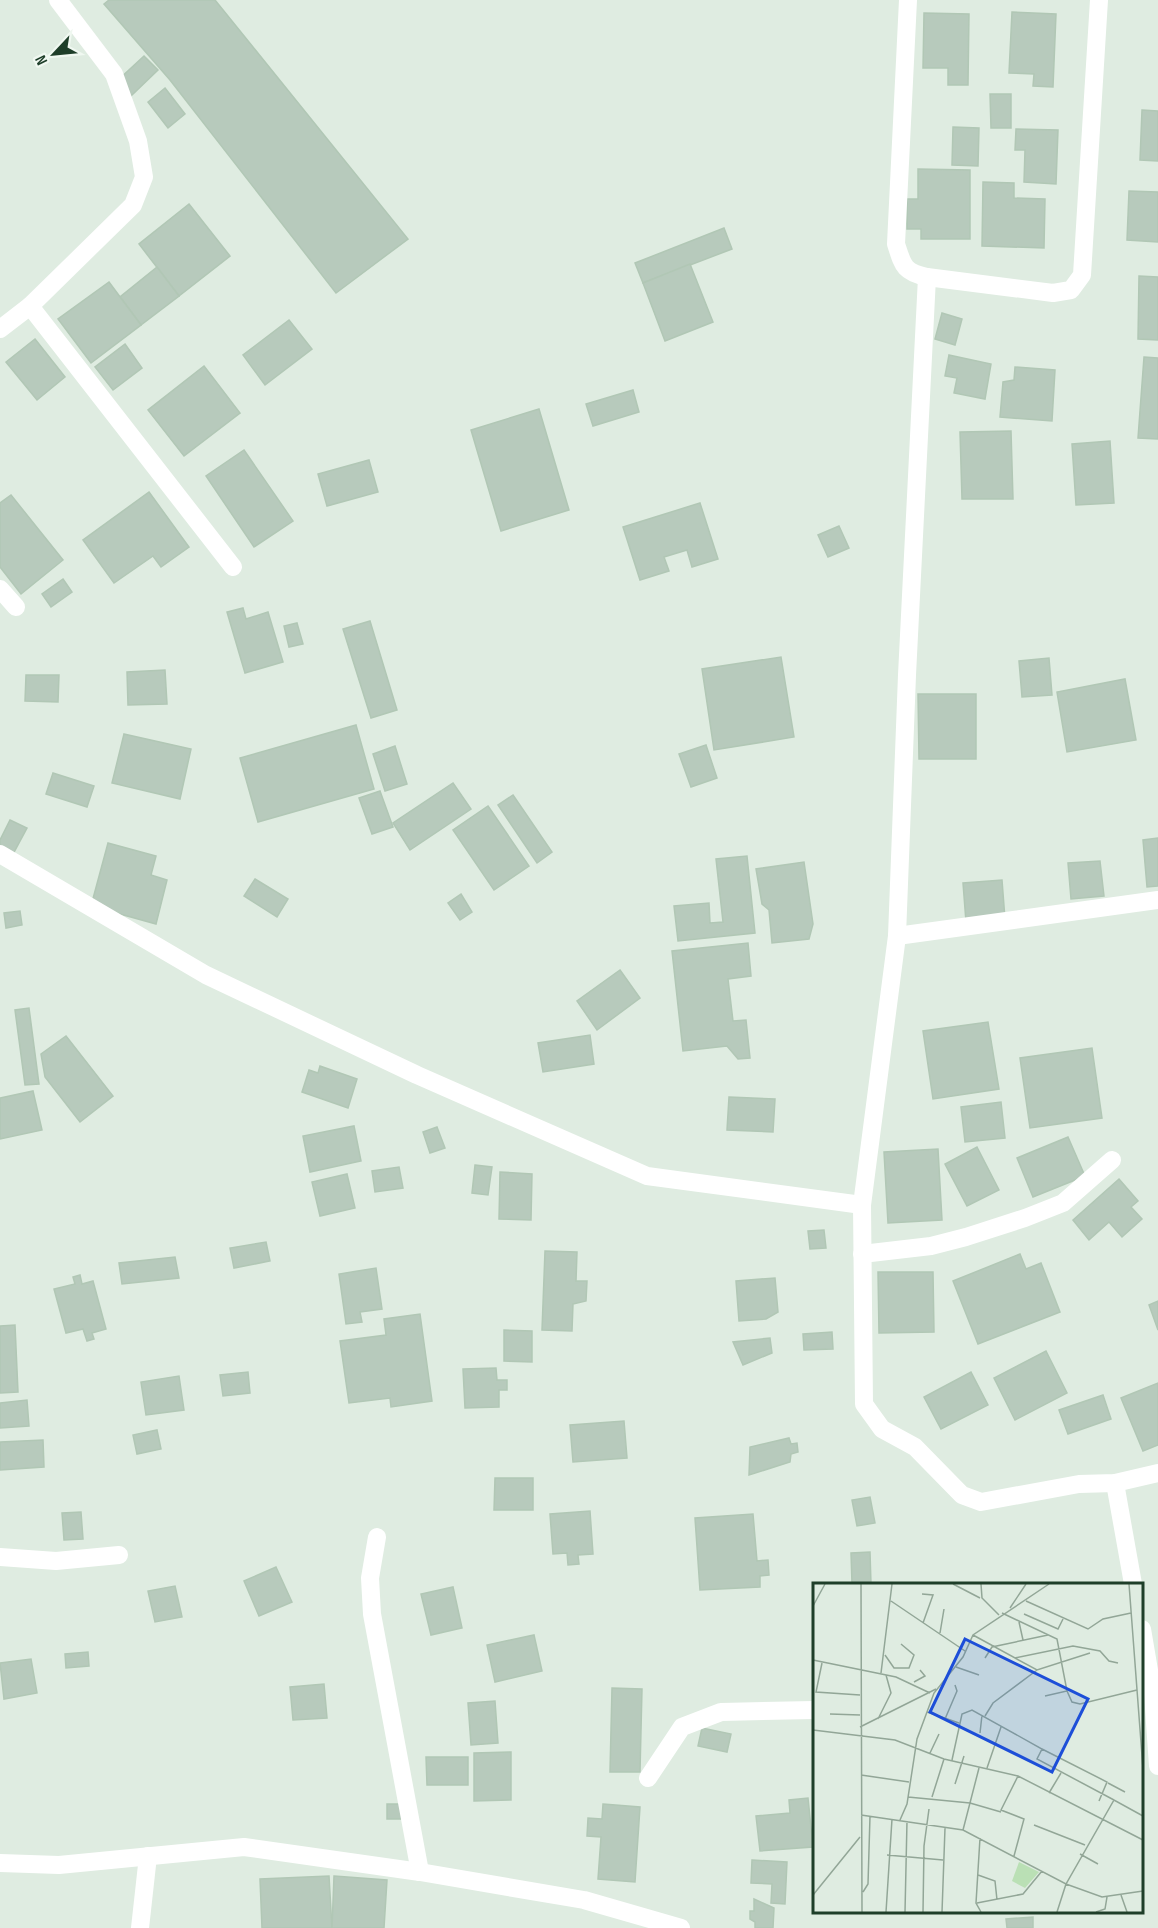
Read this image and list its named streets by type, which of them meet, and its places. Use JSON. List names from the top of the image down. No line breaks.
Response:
{"north":"bottom left"}
